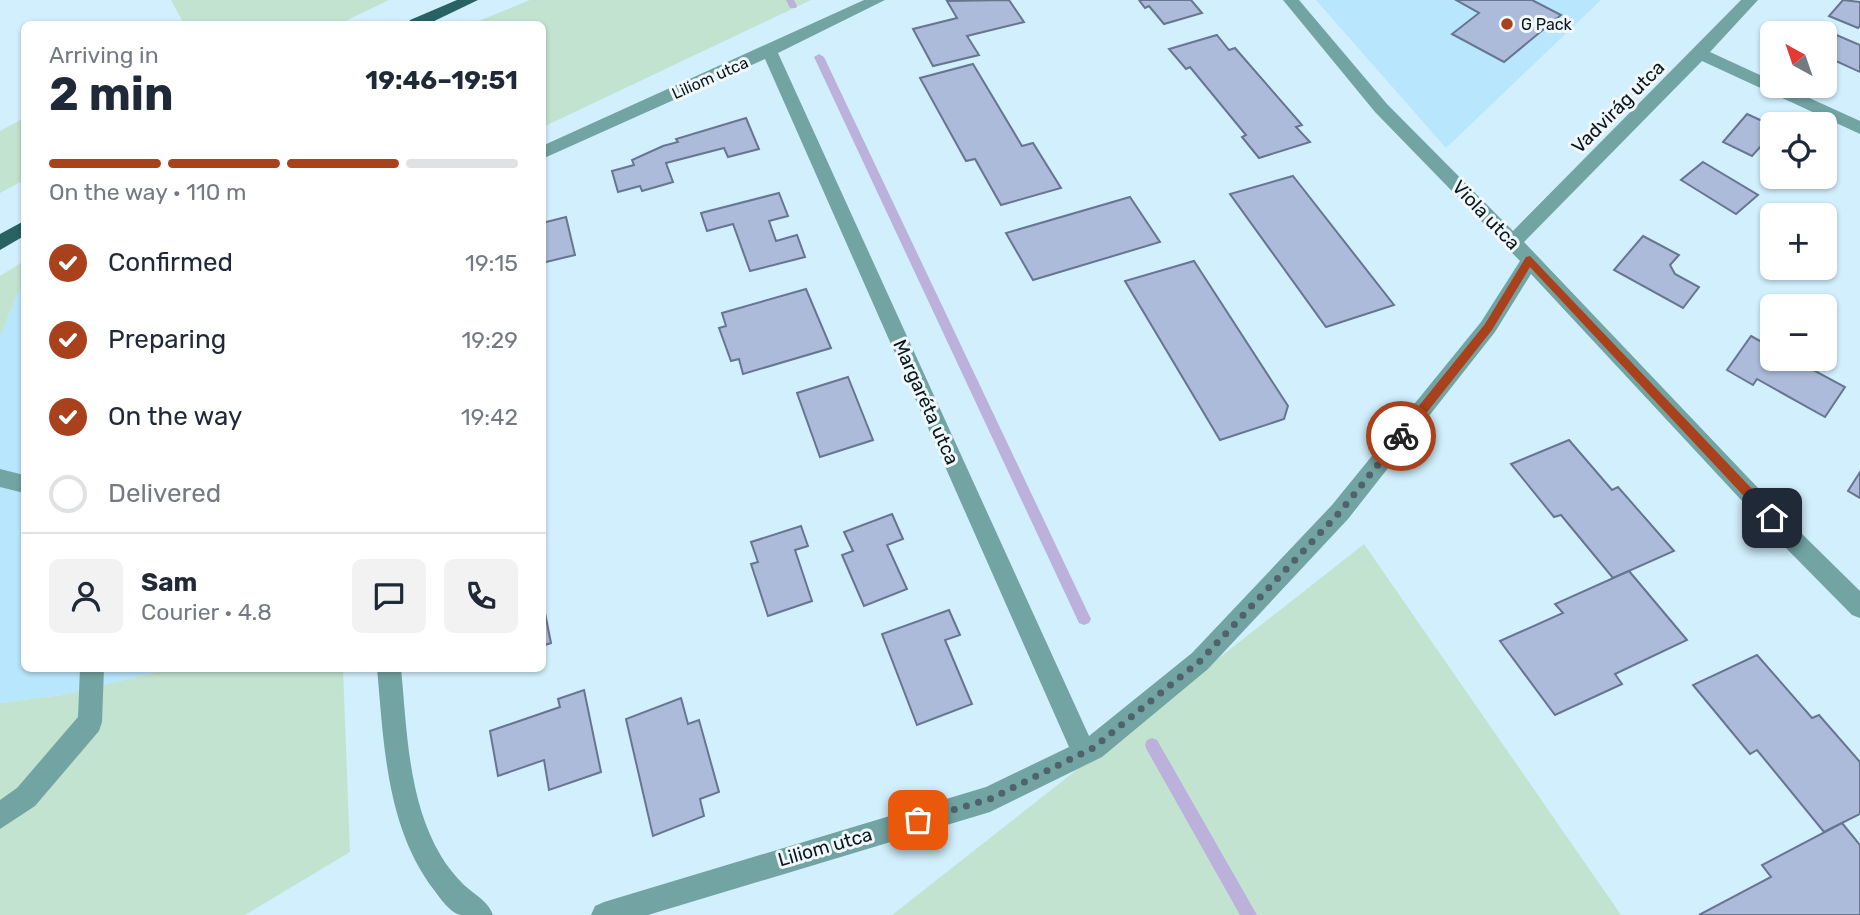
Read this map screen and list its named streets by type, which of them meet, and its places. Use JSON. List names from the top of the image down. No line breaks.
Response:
{"streets":{"street":["Liliom utca","Vadvirág utca","Viola utca","Margaréta utca"]},"crossings":[["Liliom utca","Viola utca"],["Liliom utca","Margaréta utca"],["Vadvirág utca","Viola utca"]],"places":["G Pack"],"north":"top left","page":{"map_buttons":["+","−"],"heading":["2 min","Arriving in","19:46–19:51"],"panel":["Sam","Courier · 4.8"],"bar":"On the way · 110 m","list":[["Confirmed","19:15"],["Preparing","19:29"],["On the way","19:42"],"Delivered"]}}
